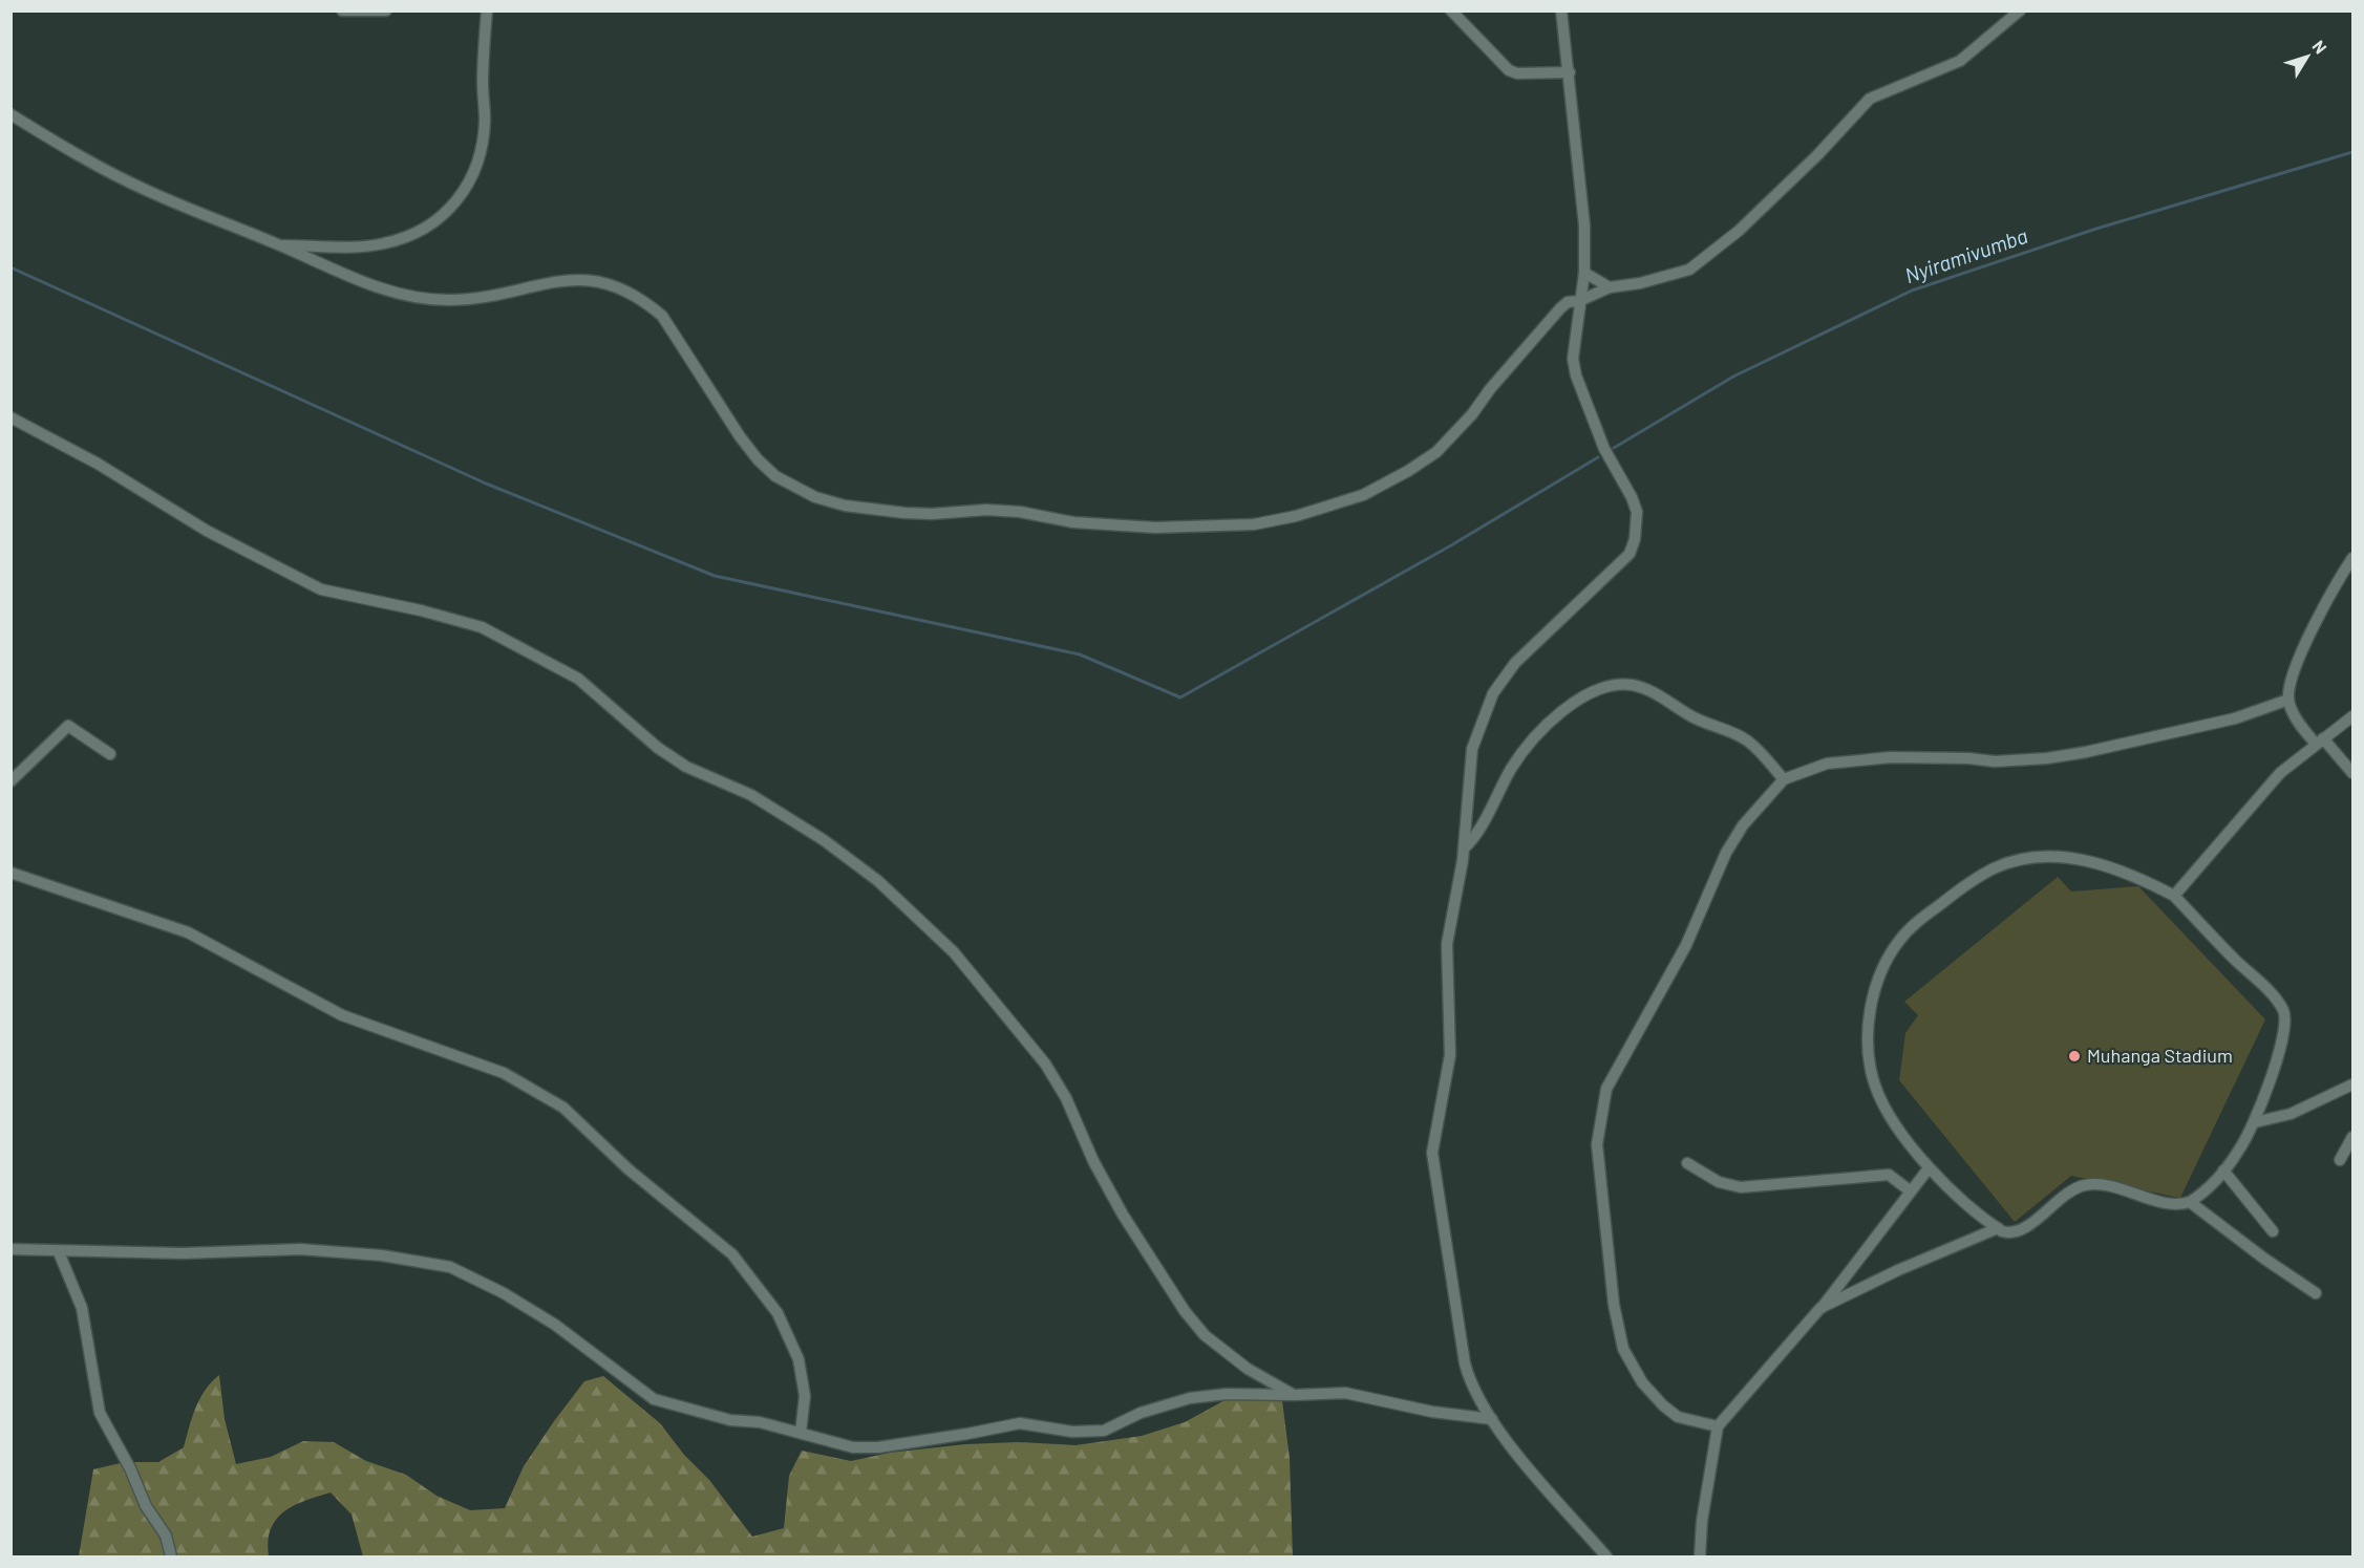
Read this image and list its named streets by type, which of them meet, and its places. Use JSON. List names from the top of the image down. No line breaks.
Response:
{"water":["Nyiramivumba"],"places":["Muhanga Stadium"],"north":"top right"}
